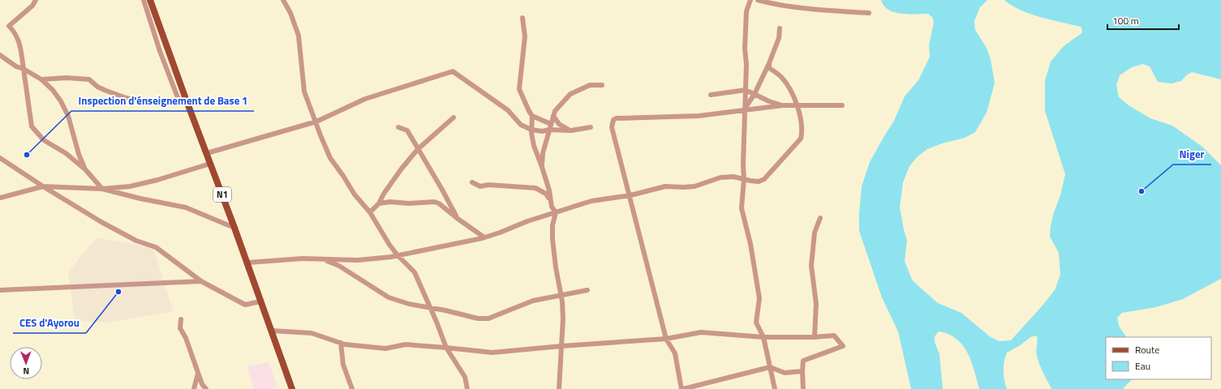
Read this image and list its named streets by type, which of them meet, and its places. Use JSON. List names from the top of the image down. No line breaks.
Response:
{"streets":{"main road":["N1"]},"places":["Inspection d'énseignement de Base 1","Niger","CES d'Ayorou"],"legend":["Route","Eau"],"scale_bar":"100 m","north":"bottom"}
